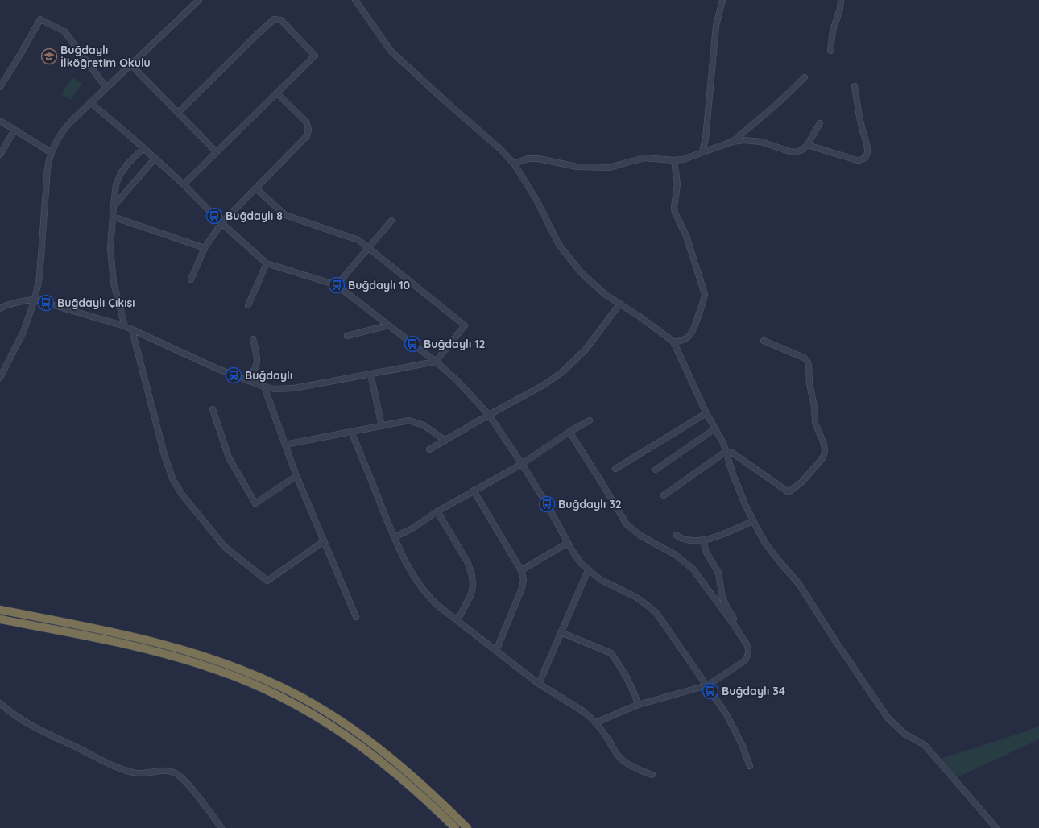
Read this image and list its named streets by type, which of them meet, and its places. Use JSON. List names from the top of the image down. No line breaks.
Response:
{"places":{"school or university":["Buğdaylı İlköğretim Okulu"],"bus stop":["Buğdaylı 8","Buğdaylı 10","Buğdaylı Çıkışı","Buğdaylı 12","Buğdaylı","Buğdaylı 32","Buğdaylı 34"]}}
